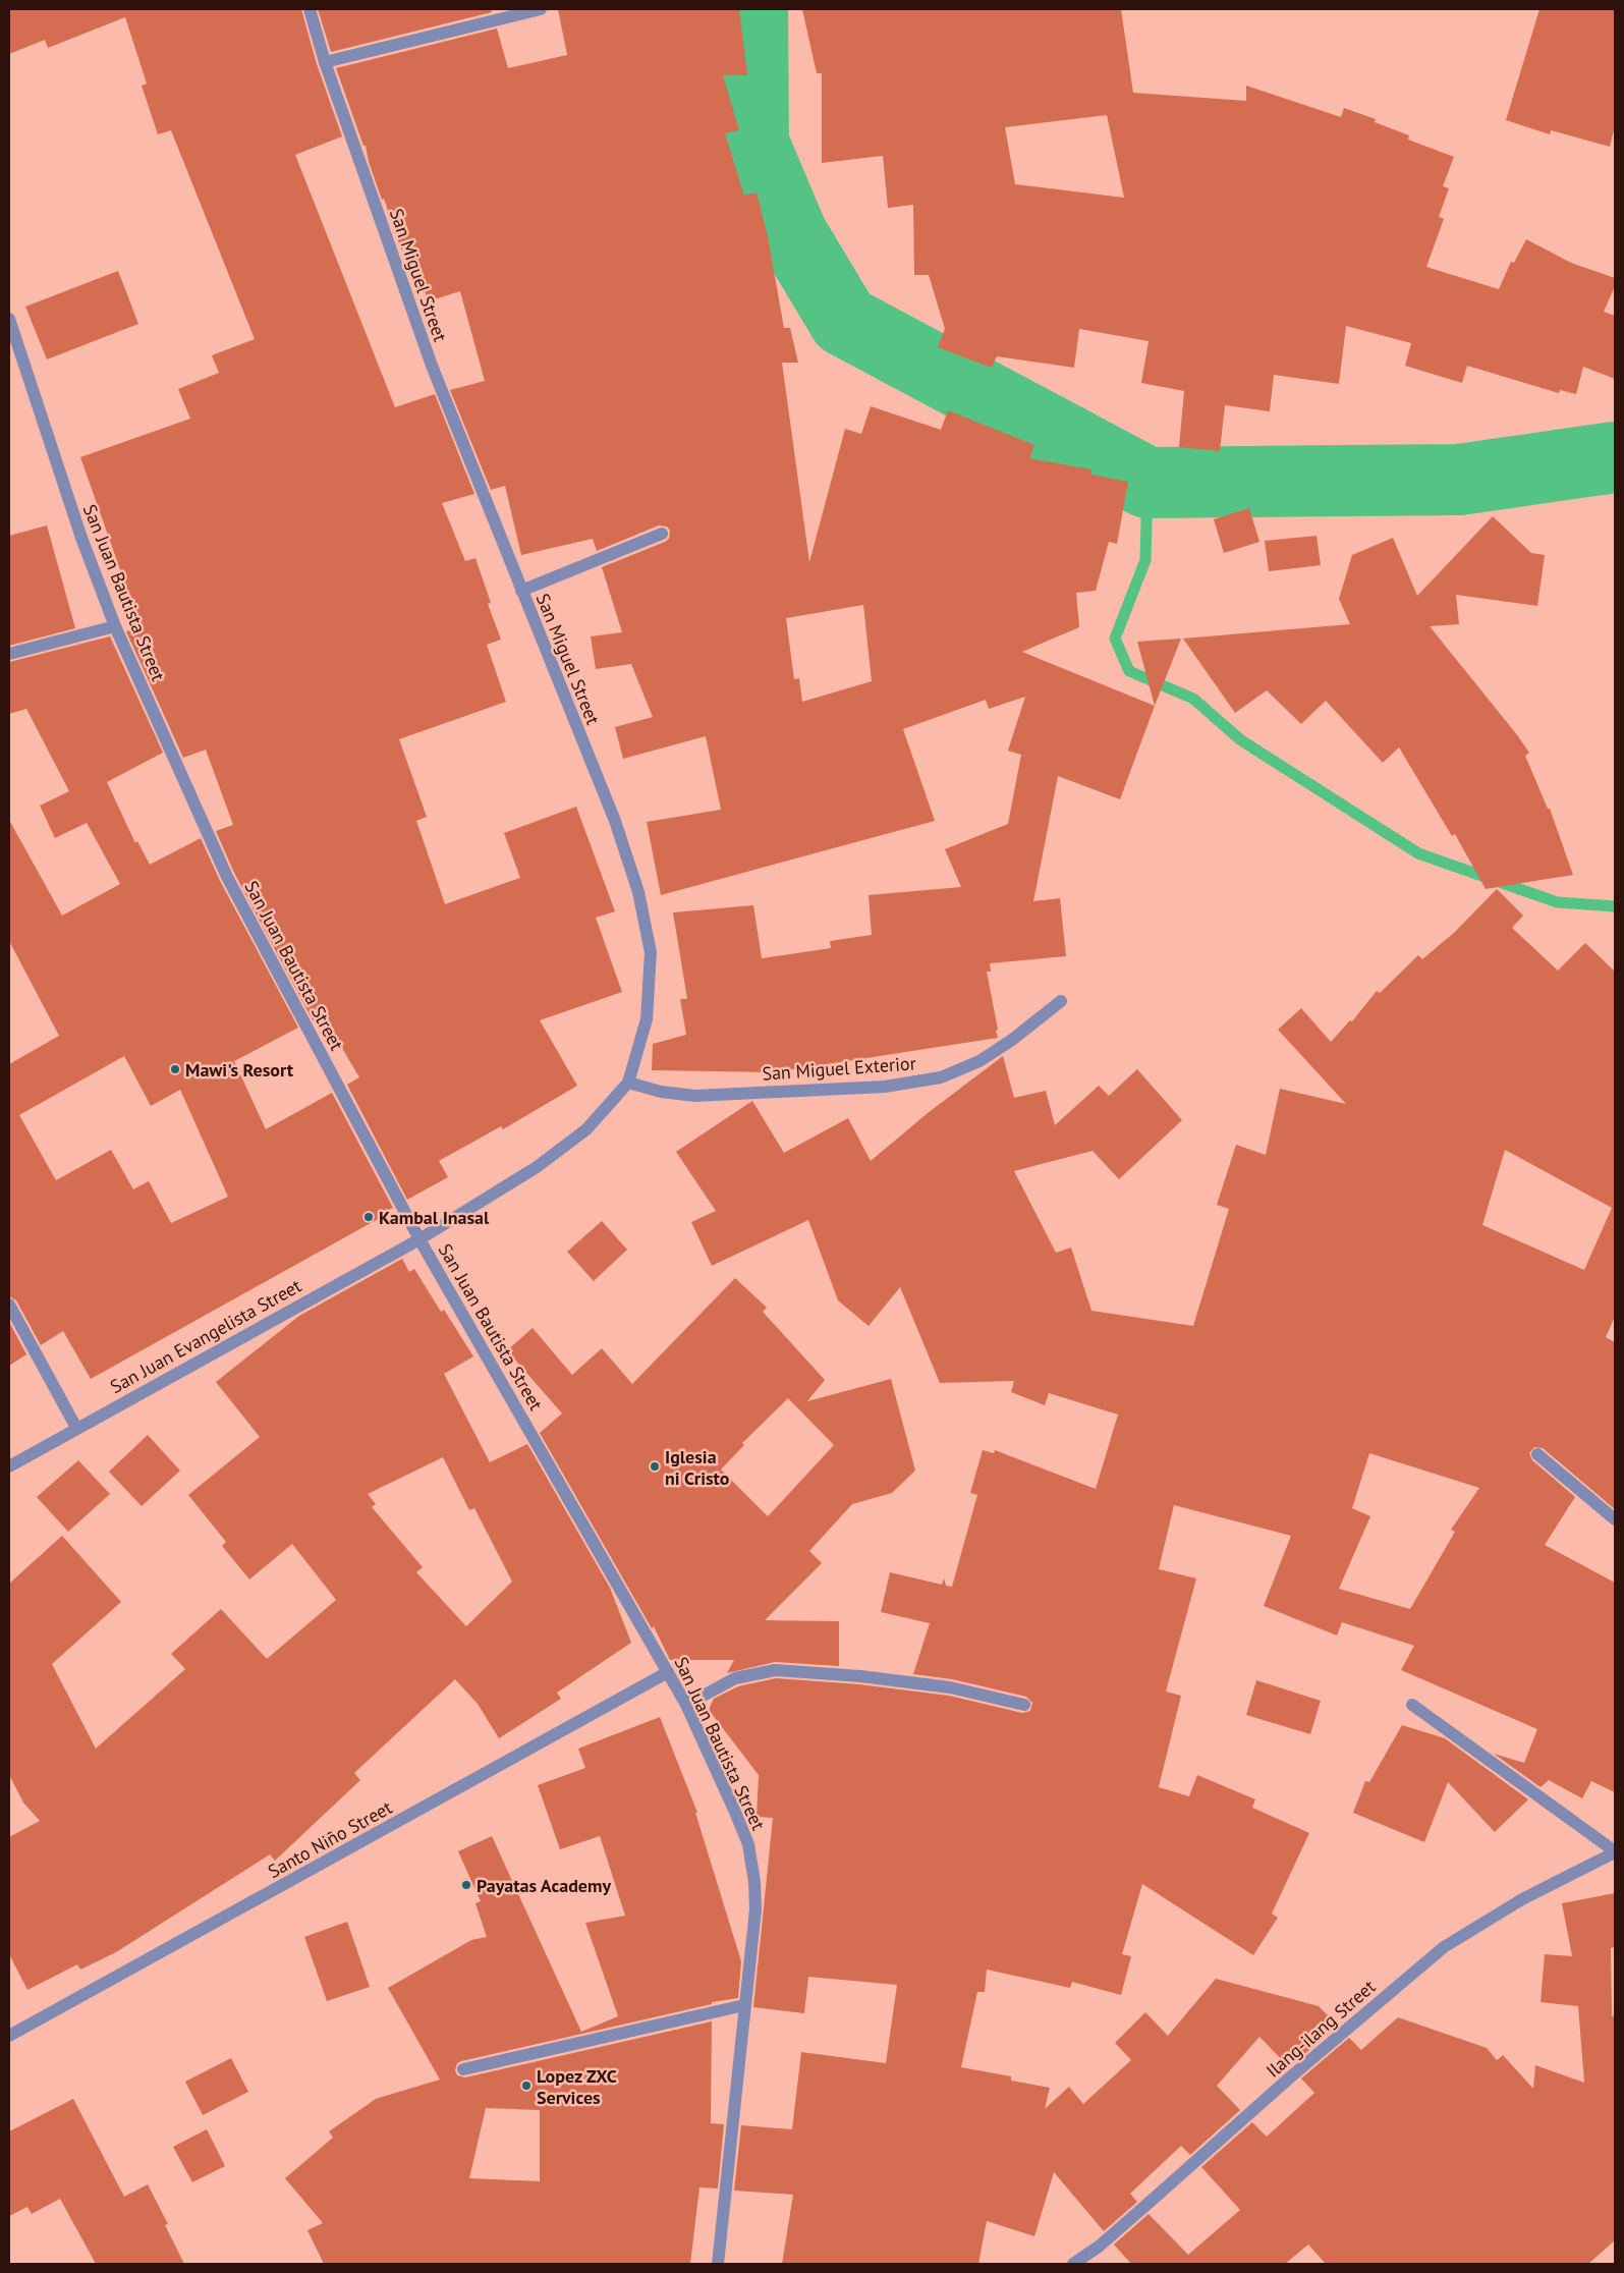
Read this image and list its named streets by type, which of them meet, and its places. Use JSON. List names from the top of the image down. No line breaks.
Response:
{"streets":{"street":["San Miguel Street","San Juan Bautista Street","San Miguel Exterior","San Juan Evangelista Street","Santo Niño Street","Ilang-ilang Street"]},"crossings":[["San Miguel Street","San Juan Bautista Street"],["San Miguel Street","San Miguel Exterior"],["San Miguel Street","San Juan Evangelista Street"],["San Juan Bautista Street","San Juan Evangelista Street"],["San Juan Bautista Street","Santo Niño Street"]],"places":["Mawi's Resort","Kambal Inasal","Iglesia ni Cristo","Payatas Academy","Lopez ZXC Services"]}
